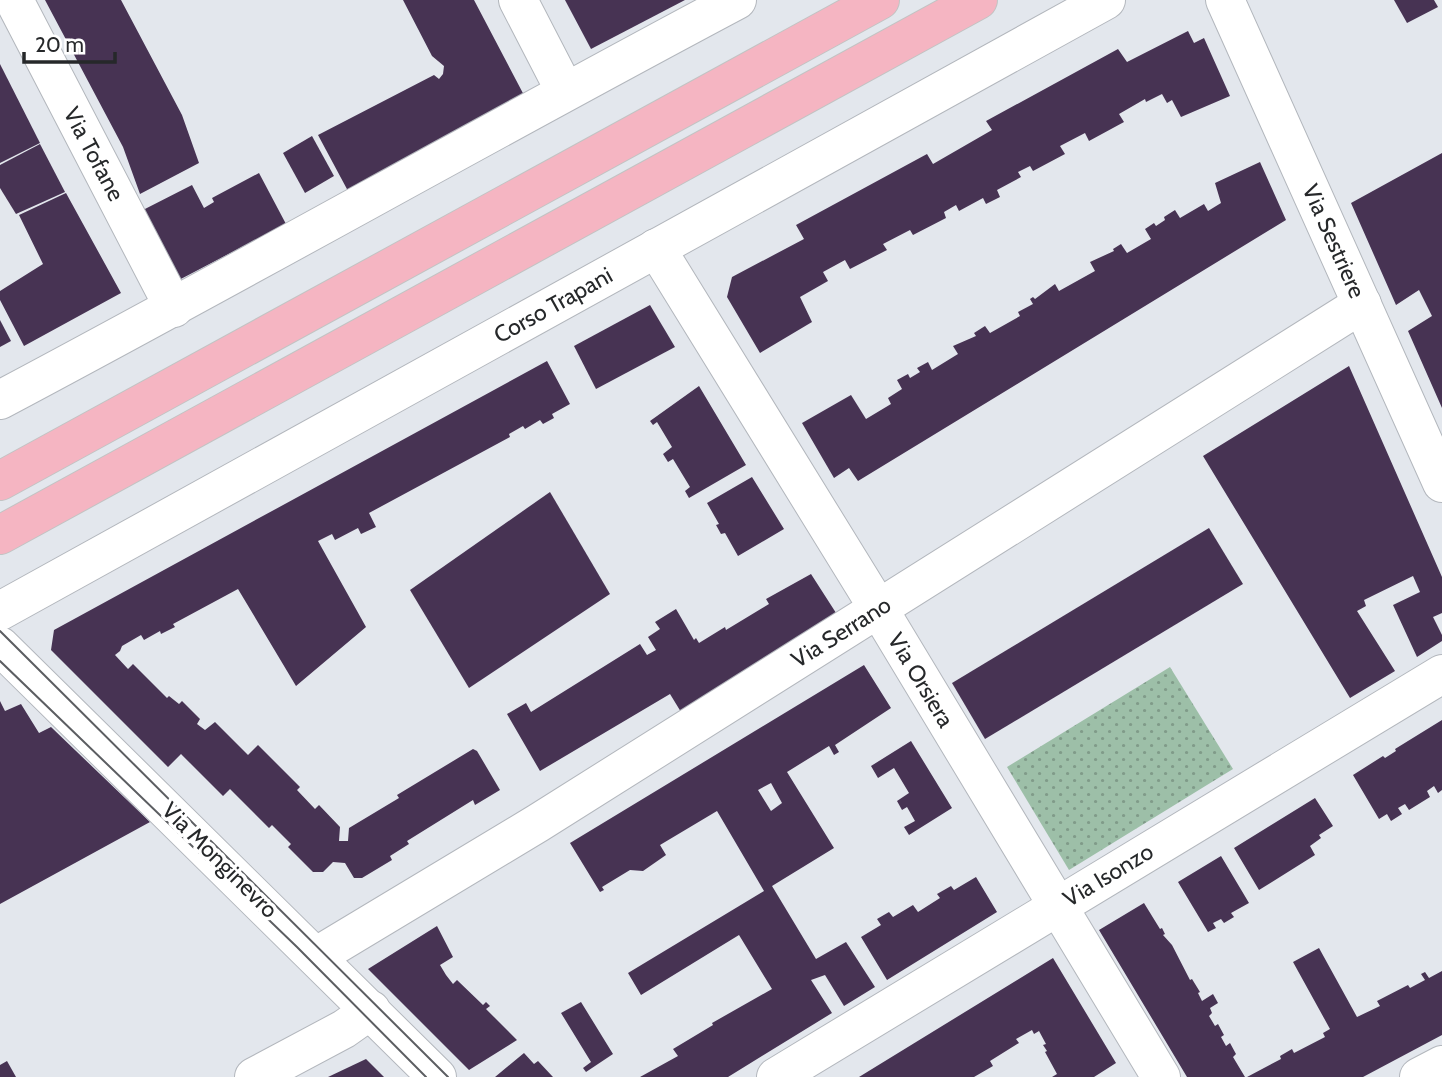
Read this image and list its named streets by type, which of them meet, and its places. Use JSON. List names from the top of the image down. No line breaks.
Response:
{"streets":{"street":["Via Tofane","Via Sestriere","Corso Trapani","Via Serrano","Via Orsiera","Via Monginevro","Via Isonzo"]},"crossings":[["Via Sestriere","Via Serrano"],["Corso Trapani","Via Orsiera"],["Via Serrano","Via Orsiera"],["Via Serrano","Via Monginevro"],["Via Orsiera","Via Isonzo"]],"scale_bar":"20 m"}
